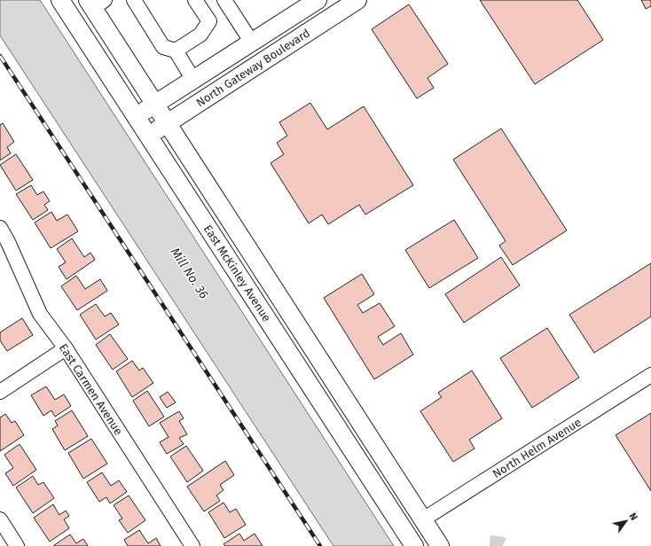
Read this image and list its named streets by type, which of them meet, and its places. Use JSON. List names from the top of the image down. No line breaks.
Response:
{"streets":{"main road":["North Gateway Boulevard","East McKinley Avenue"],"street":["East Carmen Avenue","North Helm Avenue"]},"crossings":[["North Gateway Boulevard","East McKinley Avenue"],["East McKinley Avenue","North Helm Avenue"]],"water":["Mill No. 36"],"north":"top right"}
